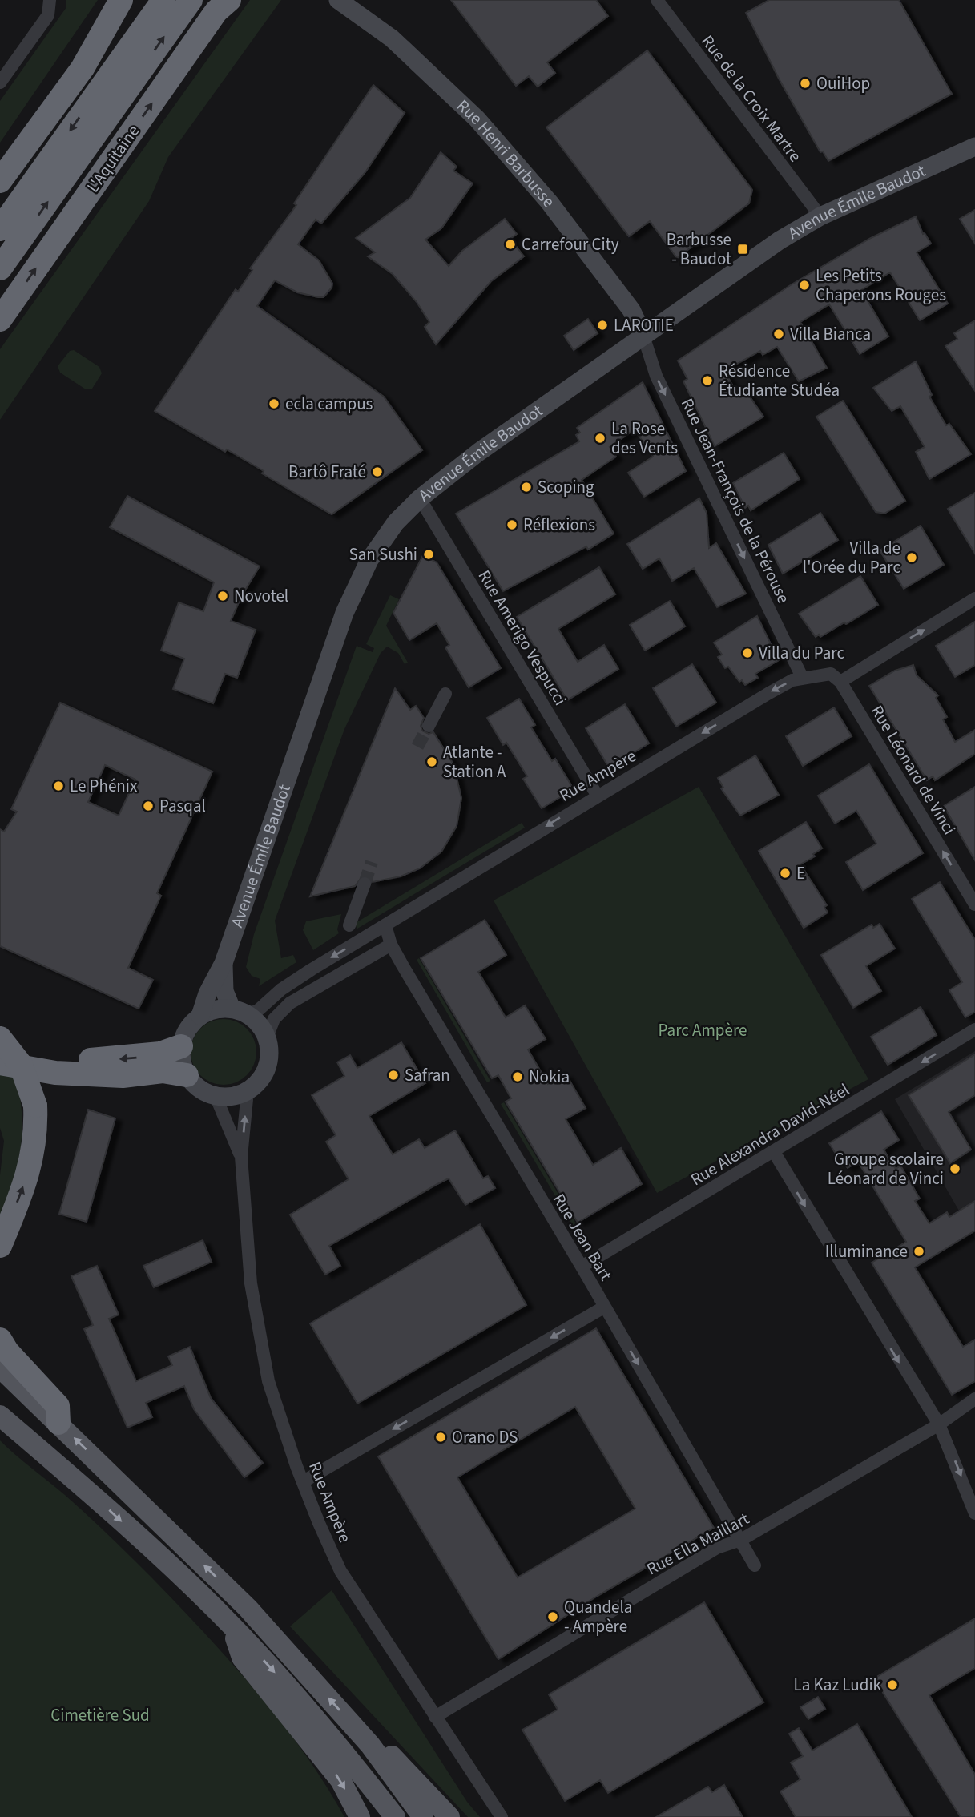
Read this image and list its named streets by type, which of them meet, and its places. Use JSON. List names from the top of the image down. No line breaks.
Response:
{"streets":{"highway":["L'Aquitaine"],"street":["Rue de la Croix Martre","Rue Henri Barbusse","Avenue Émile Baudot","Rue Jean-François de la Pérouse","Rue Amerigo Vespucci","Rue Léonard de Vinci","Rue Ampère","Rue Alexandra David-Néel","Rue Jean Bart","Rue Ella Maillart"]},"crossings":[["Rue de la Croix Martre","Avenue Émile Baudot"],["Rue Henri Barbusse","Avenue Émile Baudot"],["Rue Henri Barbusse","Rue Jean-François de la Pérouse"],["Avenue Émile Baudot","Rue Jean-François de la Pérouse"],["Avenue Émile Baudot","Rue Amerigo Vespucci"],["Avenue Émile Baudot","Rue Ampère"],["Rue Jean-François de la Pérouse","Rue Ampère"],["Rue Amerigo Vespucci","Rue Ampère"],["Rue Léonard de Vinci","Rue Ampère"],["Rue Ampère","Rue Jean Bart"],["Rue Ampère","Rue Ella Maillart"],["Rue Alexandra David-Néel","Rue Jean Bart"],["Rue Jean Bart","Rue Ella Maillart"]],"one_way":["Rue Jean-François de la Pérouse","Rue Léonard de Vinci","Rue Ampère","Rue Alexandra David-Néel","Rue Jean Bart"],"parks":["Parc Ampère","Cimetière Sud"],"places":{"other":["OuiHop","Carrefour City","Les Petits Chaperons Rouges","LAROTIE","Villa Bianca","Résidence Étudiante Studéa","ecla campus","La Rose des Vents","Bartô Fraté","Scoping","Réflexions","San Sushi","Villa de l'Orée du Parc","Novotel","Villa du Parc","Atlante - Station A","Le Phénix","Pasqal","E","Safran","Nokia","Groupe scolaire Léonard de Vinci","Illuminance","Orano DS","Quandela - Ampère","La Kaz Ludik"],"transit":["Barbusse - Baudot"]}}
